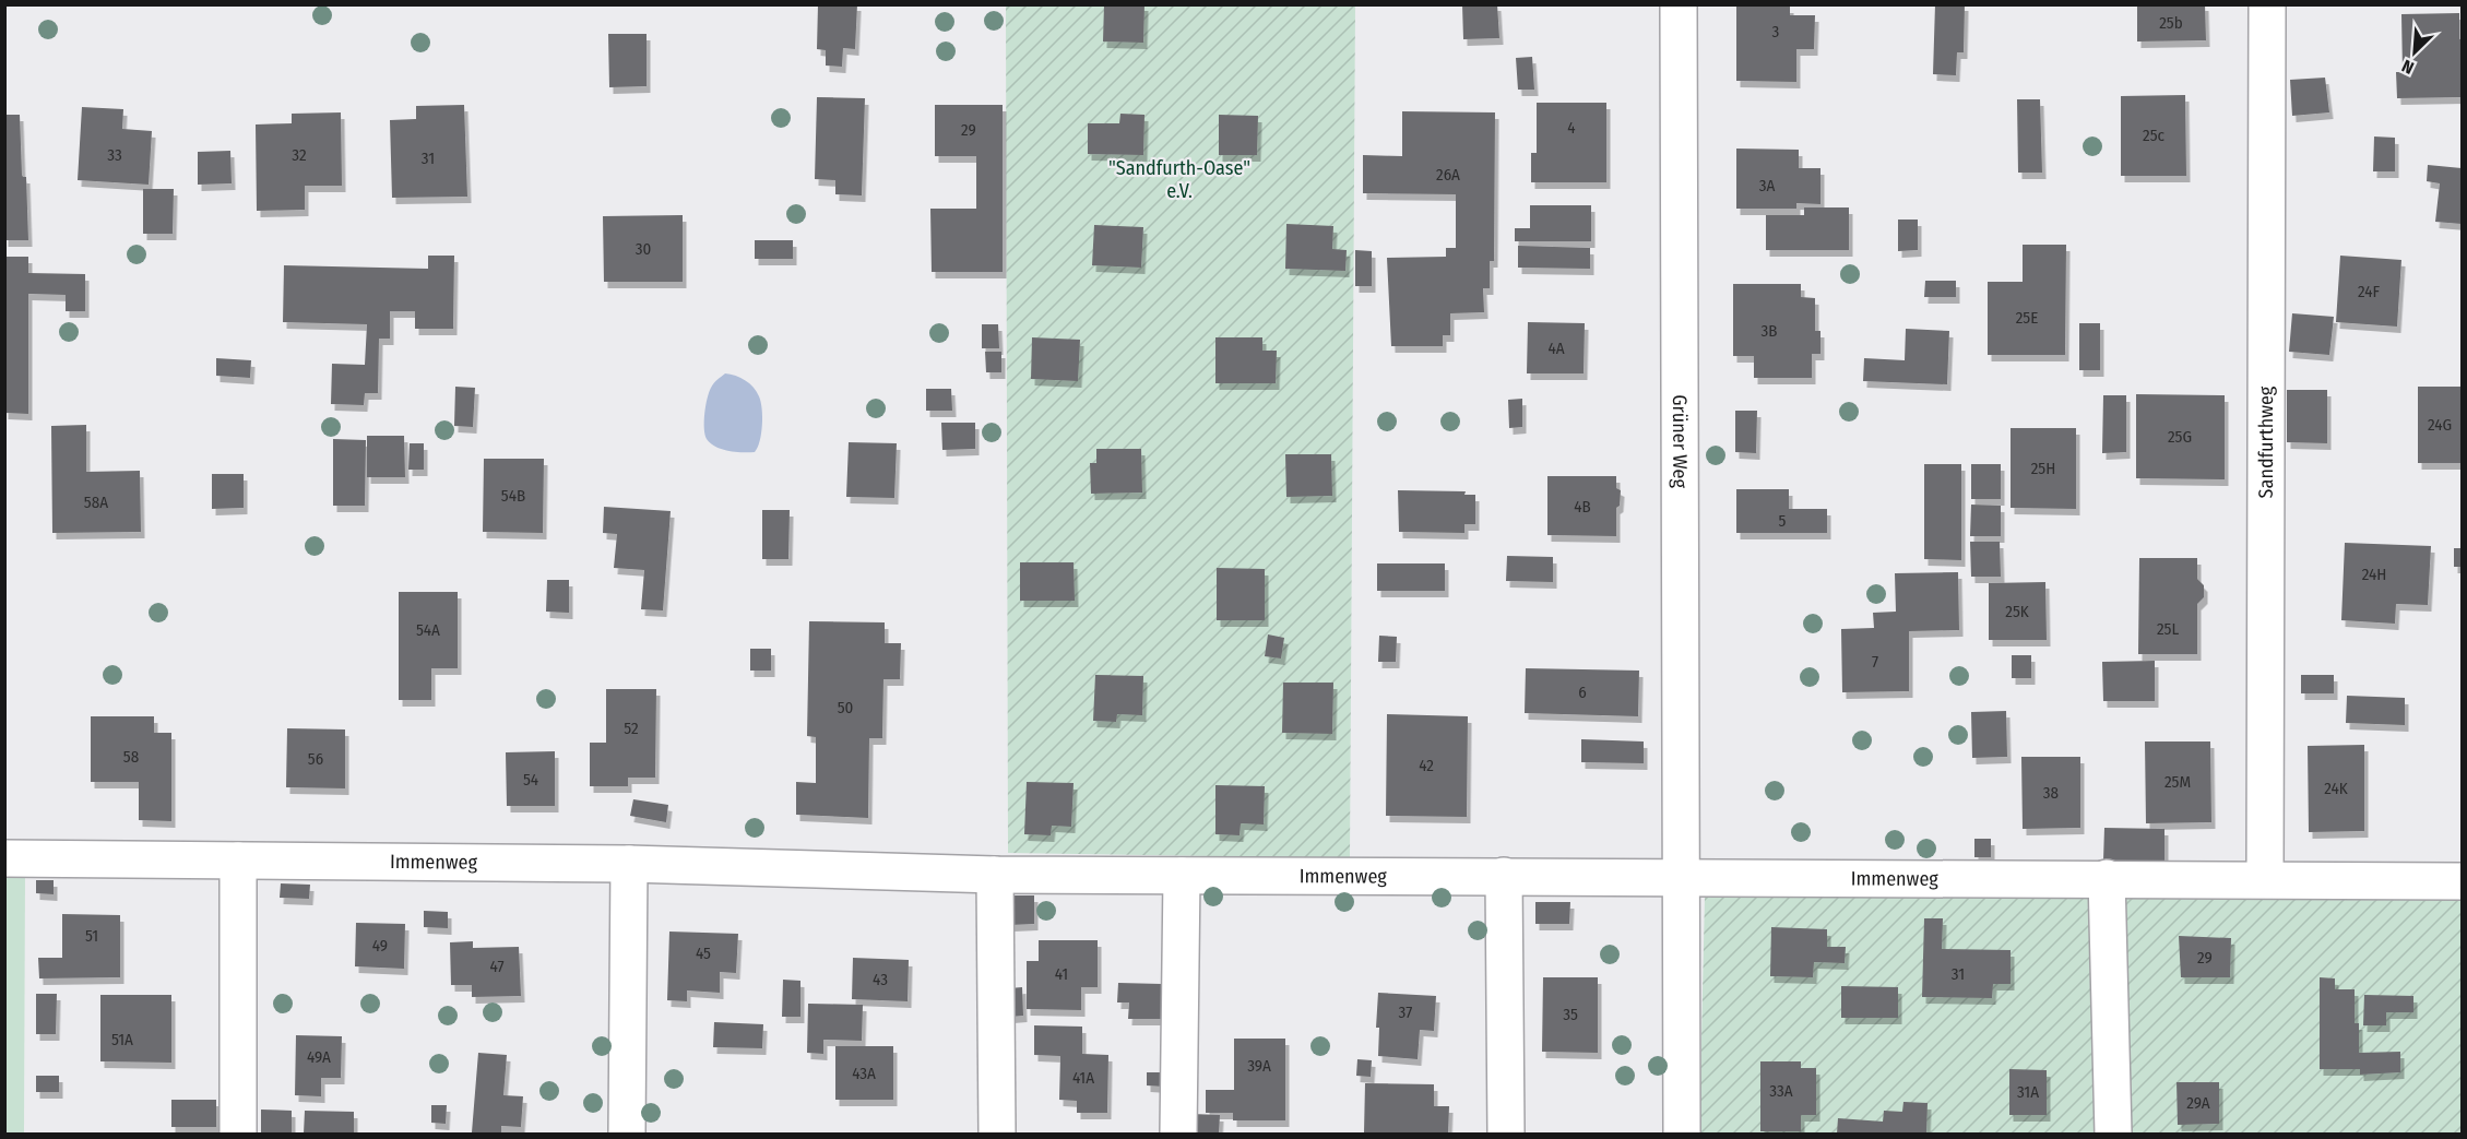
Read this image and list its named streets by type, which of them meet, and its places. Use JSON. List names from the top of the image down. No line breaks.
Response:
{"streets":{"street":["Grüner Weg","Sandfurthweg","Immenweg"]},"crossings":[["Grüner Weg","Immenweg"],["Sandfurthweg","Immenweg"]],"parks":["\"Sandfurth-Oase\" e.V."],"house_numbers":["25b","3","4","29","25c","33","32","31","26A","3A","30","24F","25E","3B","4A","24G","25G","25H","54B","58A","4B","5","24H","25K","25L","54A","7","6","50","52","58","56","42","54","25M","24K","38","51","49","45","29","47","41","31","43","37","35","51A","49A","39A","43A","41A","33A","31A","29A"],"north":"bottom left"}
